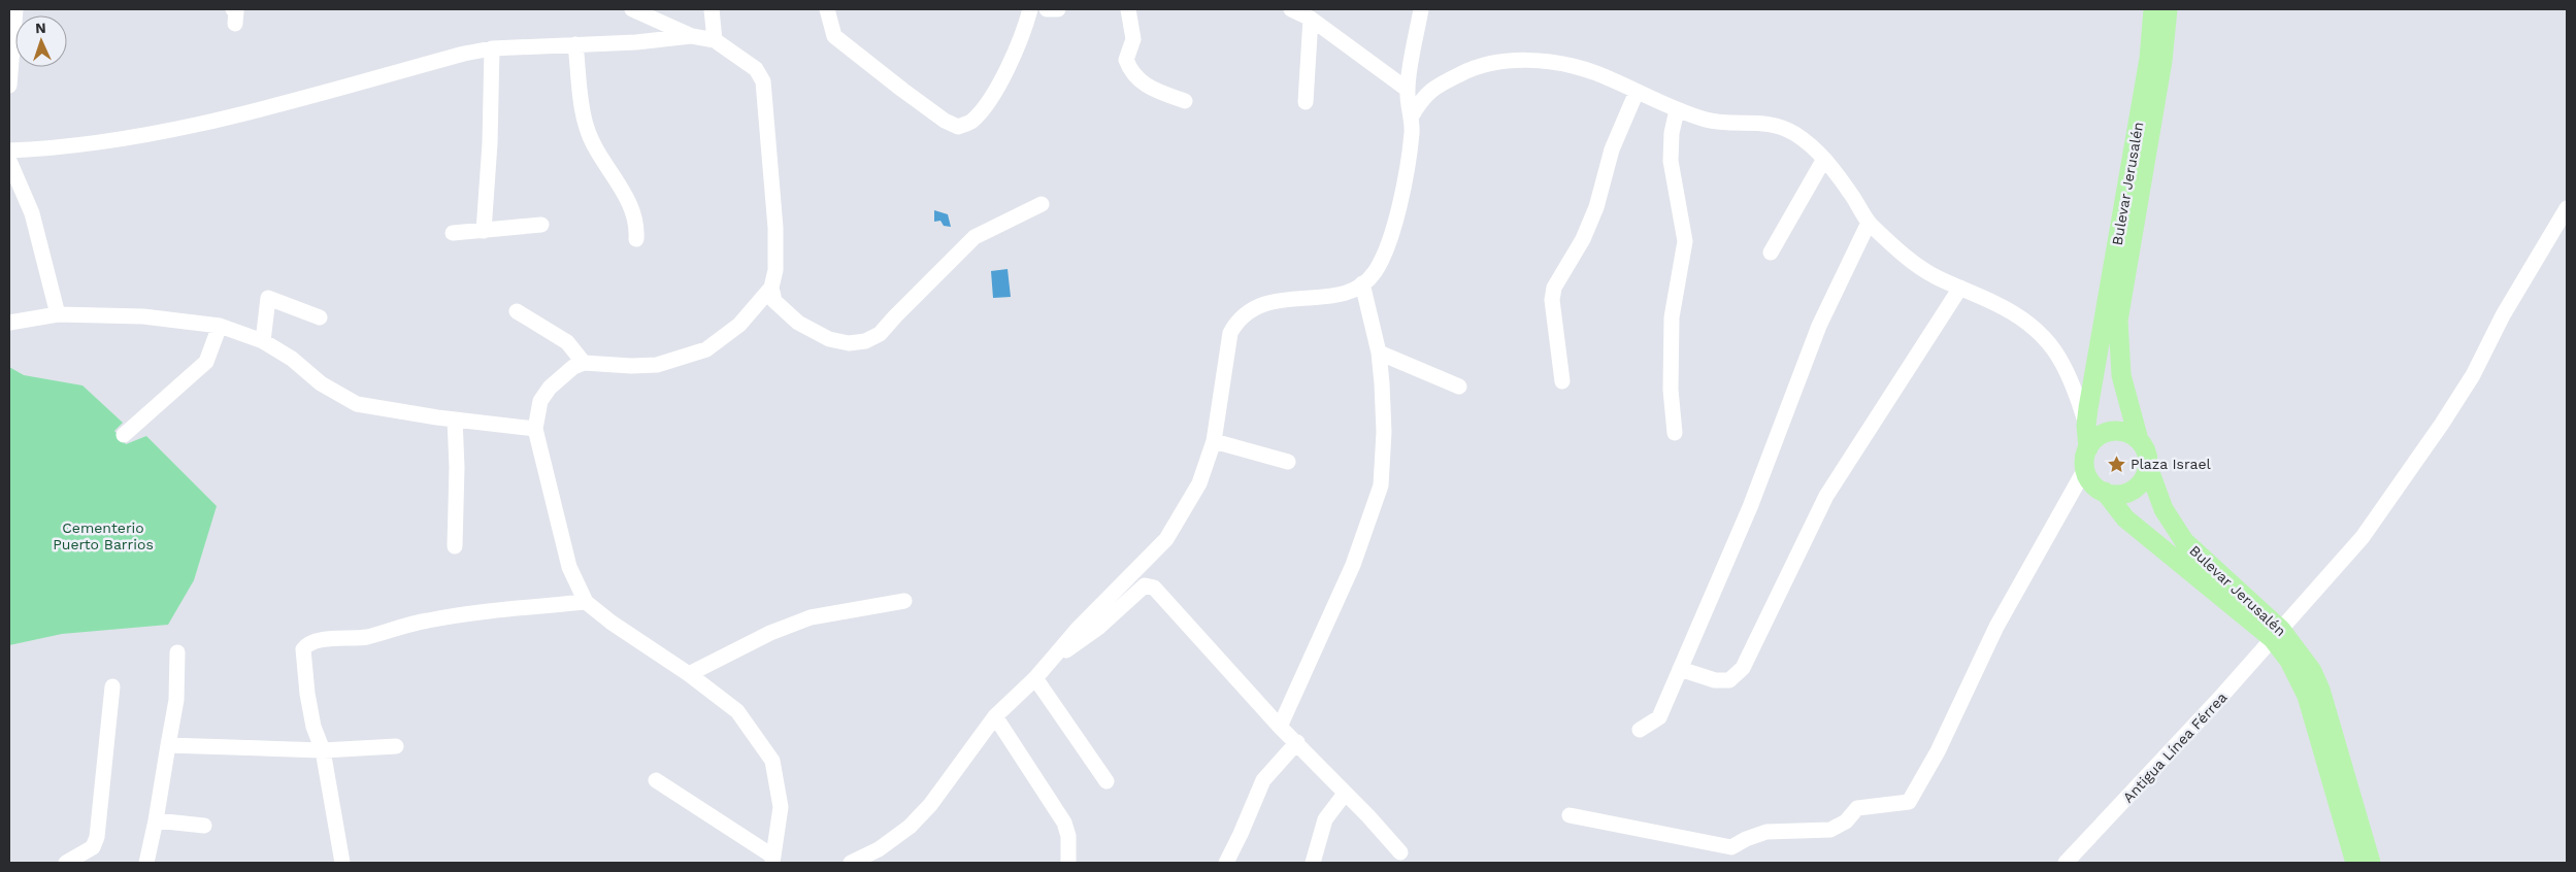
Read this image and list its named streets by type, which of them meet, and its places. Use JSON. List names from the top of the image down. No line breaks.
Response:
{"streets":{"main road":["Bulevar Jerusalén"],"street":["Antigua Línea Férrea"]},"crossings":[["Bulevar Jerusalén","Antigua Línea Férrea"]],"parks":["Cementerio Puerto Barrios"],"places":{"place":["Plaza Israel"]},"north":"top"}
